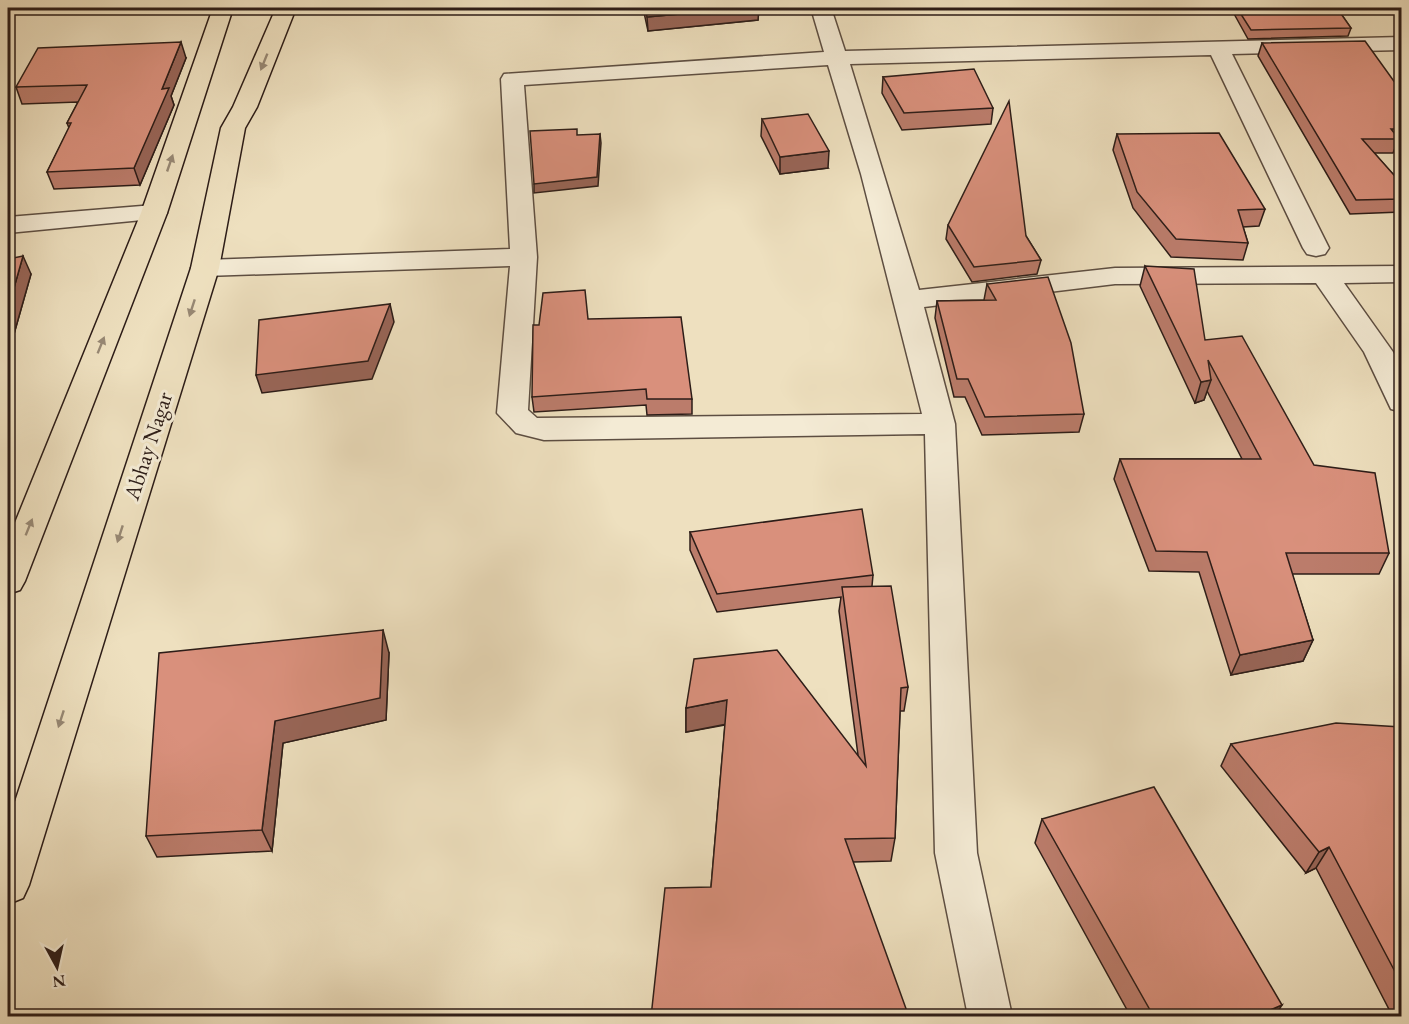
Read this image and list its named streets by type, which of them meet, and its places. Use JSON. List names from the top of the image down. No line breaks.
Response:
{"streets":{"main road":["Abhay Nagar"]},"north":"bottom"}
